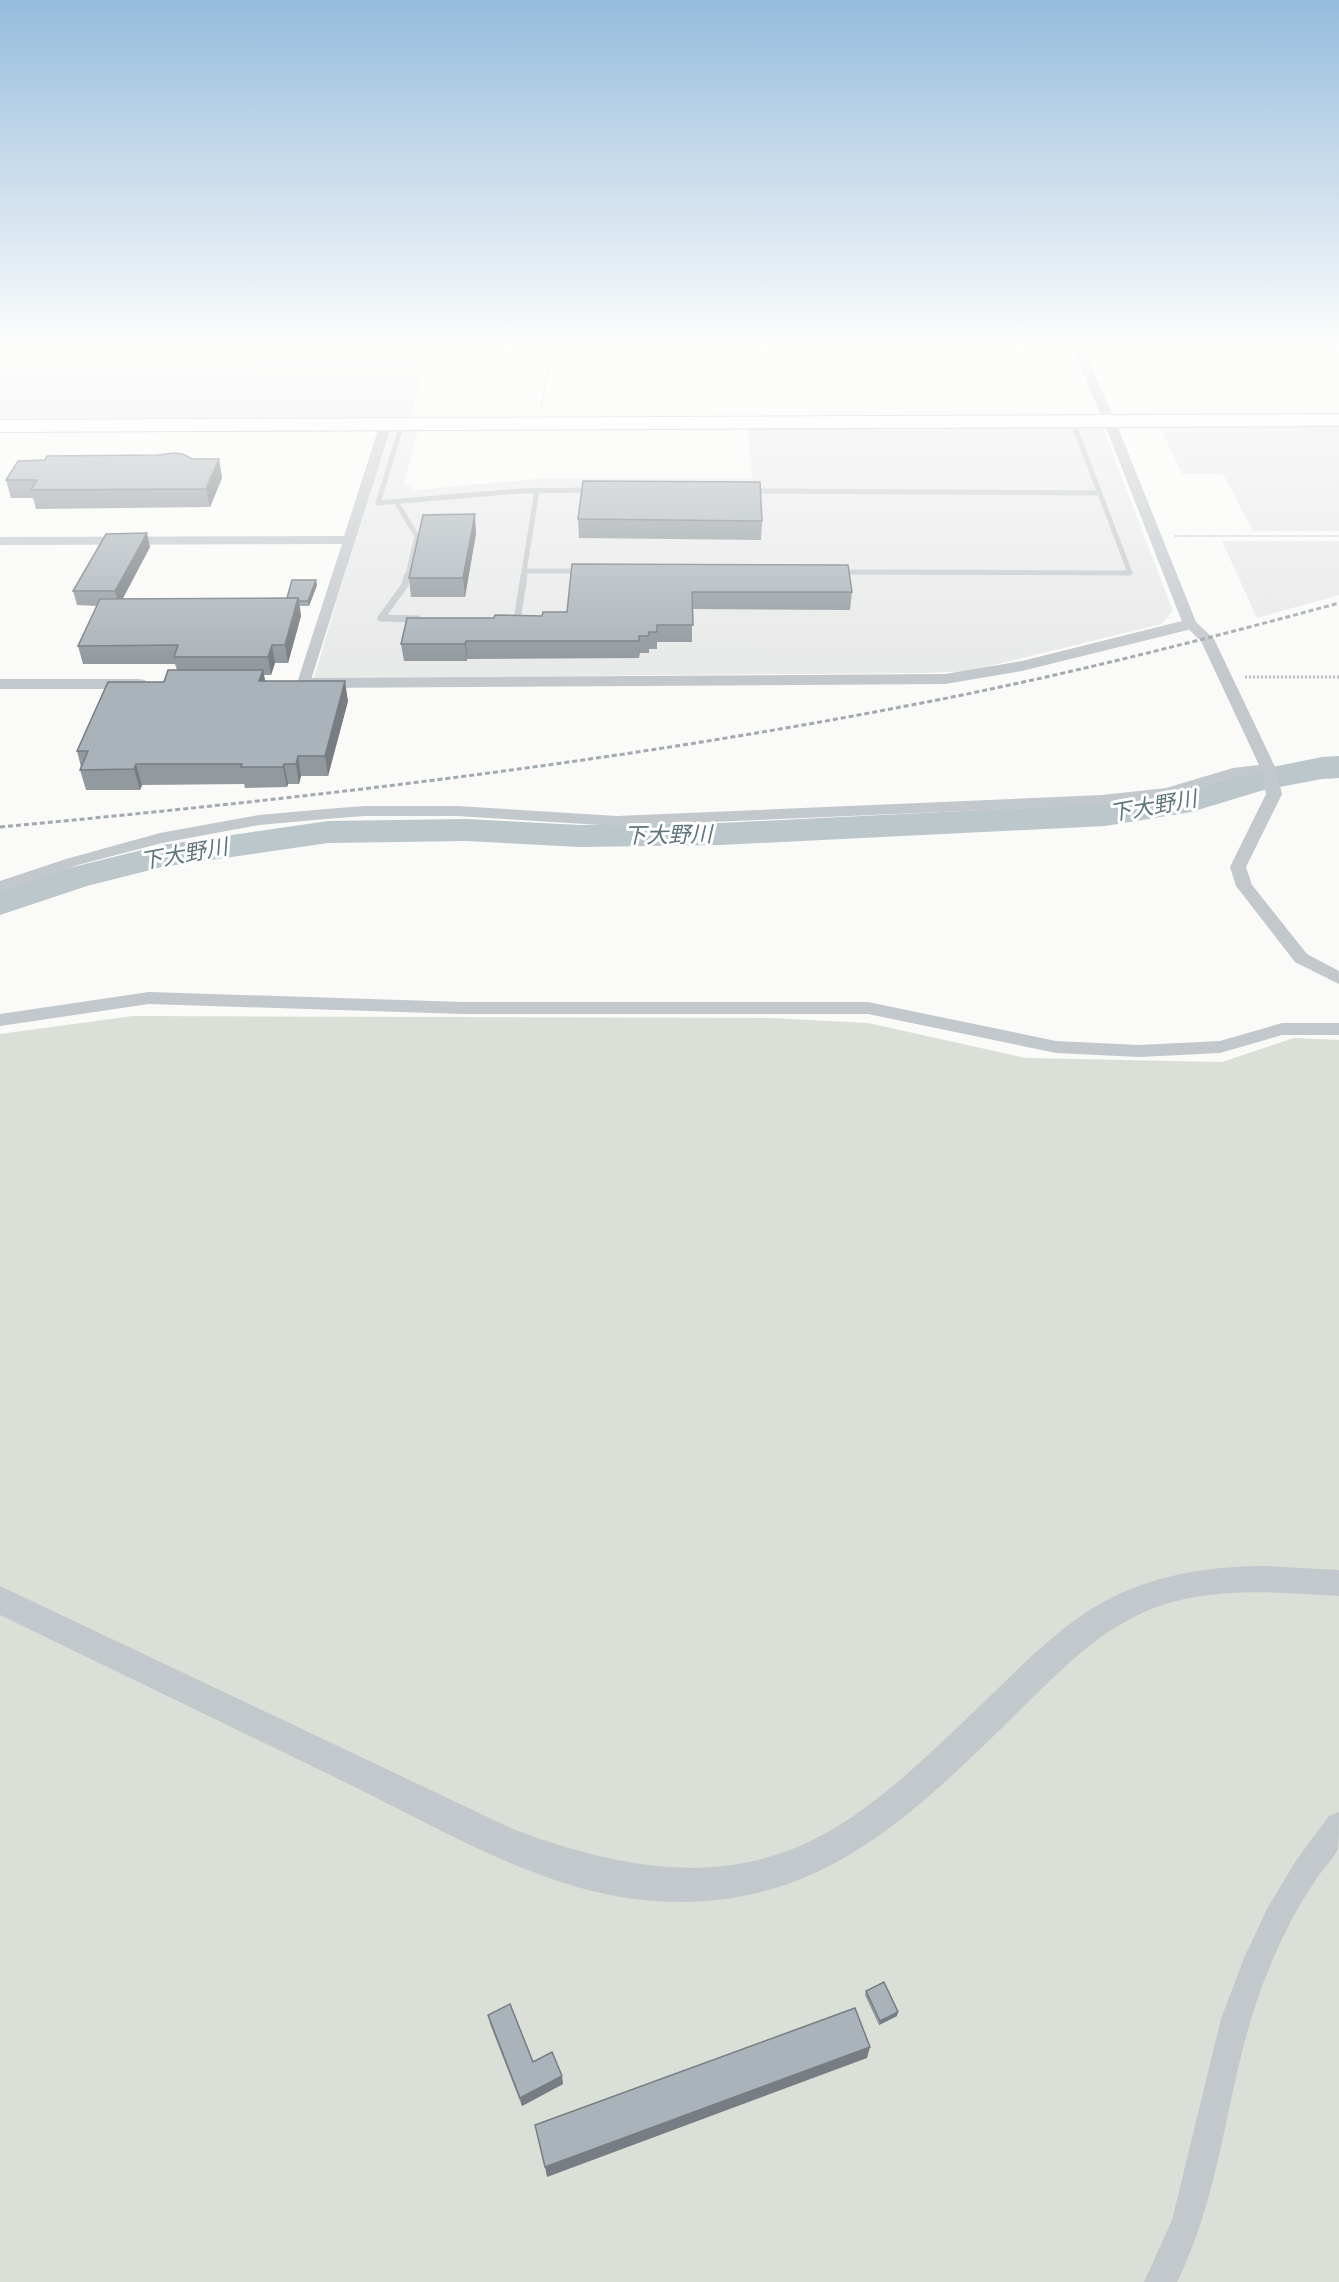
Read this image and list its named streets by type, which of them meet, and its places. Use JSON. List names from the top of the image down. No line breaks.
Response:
{"water":["下大野川"]}
